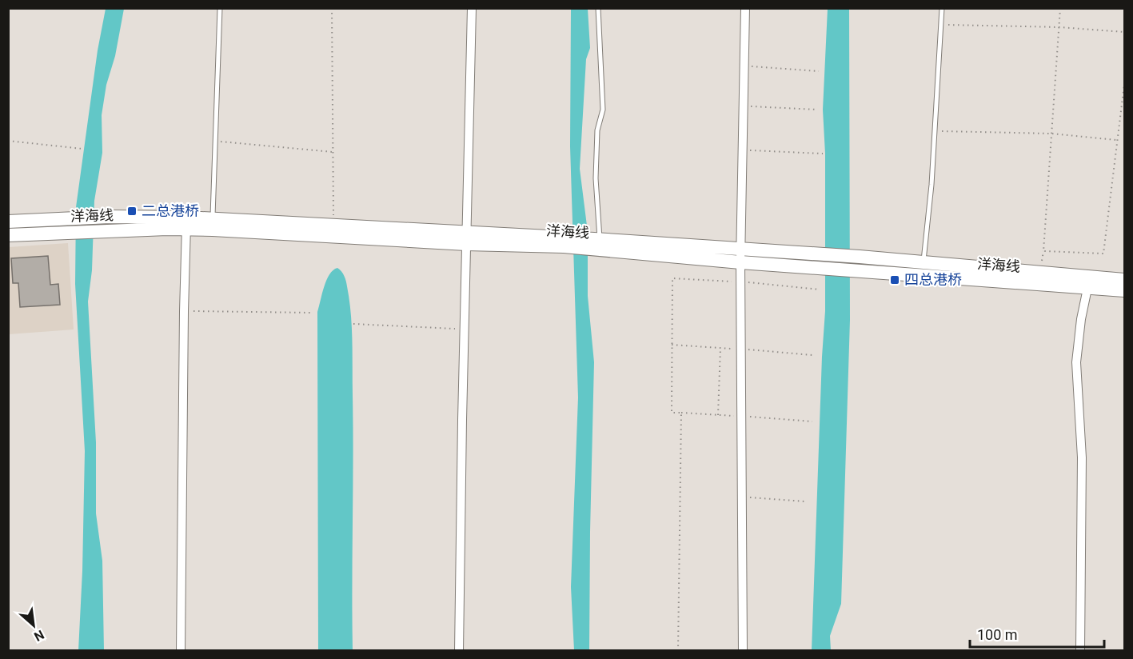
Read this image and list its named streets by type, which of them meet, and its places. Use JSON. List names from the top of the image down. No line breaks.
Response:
{"streets":{"main road":["洋海线"]},"places":{"transit":["二总港桥","四总港桥"]},"scale_bar":"100 m","north":"bottom right"}
